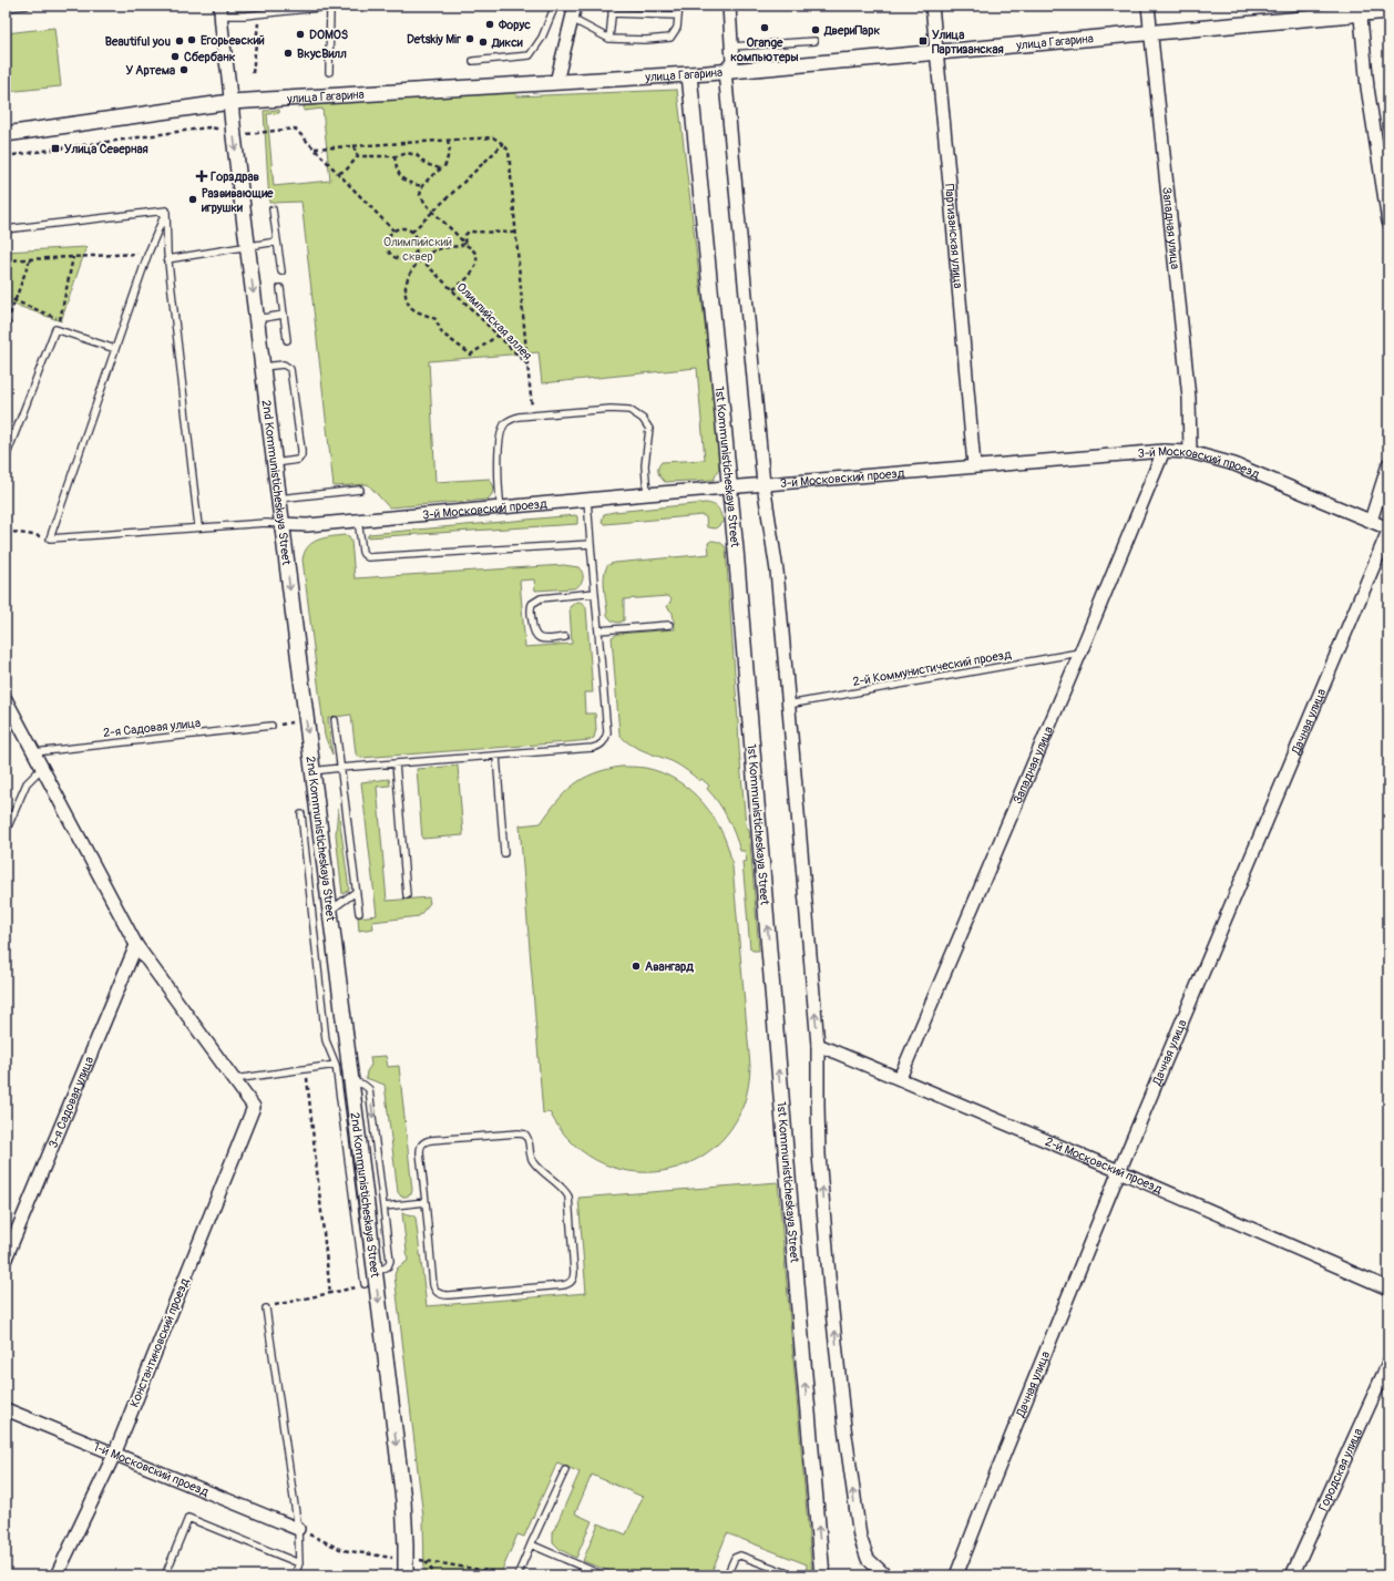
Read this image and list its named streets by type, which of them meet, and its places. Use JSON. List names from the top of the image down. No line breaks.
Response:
{"streets":{"street":["улица Гагарина","Западная улица","Партизанская улица","3-й Московский проезд","1st Kommunisticheskaya Street","2nd Kommunisticheskaya Street","Дачная улица","3-я Садовая улица","2-й Московский проезд","Константиновский проезд","1-й Московский проезд","Городская улица"],"lane":["2-й Коммунистический проезд","2-я Садовая улица"],"path":["Олимпийская аллея"]},"crossings":[["улица Гагарина","Западная улица"],["улица Гагарина","Партизанская улица"],["улица Гагарина","1st Kommunisticheskaya Street"],["улица Гагарина","2nd Kommunisticheskaya Street"],["Западная улица","3-й Московский проезд"],["Западная улица","2-й Коммунистический проезд"],["Западная улица","2-й Московский проезд"],["Партизанская улица","3-й Московский проезд"],["3-й Московский проезд","1st Kommunisticheskaya Street"],["3-й Московский проезд","2nd Kommunisticheskaya Street"],["3-й Московский проезд","Дачная улица"],["Дачная улица","2-й Московский проезд"],["Константиновский проезд","1-й Московский проезд"]],"one_way":["2nd Kommunisticheskaya Street"],"parks":["Олимпийский сквер"],"places":{"other":["Форус","Orange компьютеры","ДвериПарк","DOMOS","Detskiy Mir","Егорьевский","Beautiful you","Дикси","ВкусВилл","Сбербанк","У Артема","Развивающие игрушки","Авангард"],"transit":["Улица Партизанская","Улица Северная"],"health":["Горздрав"]}}
